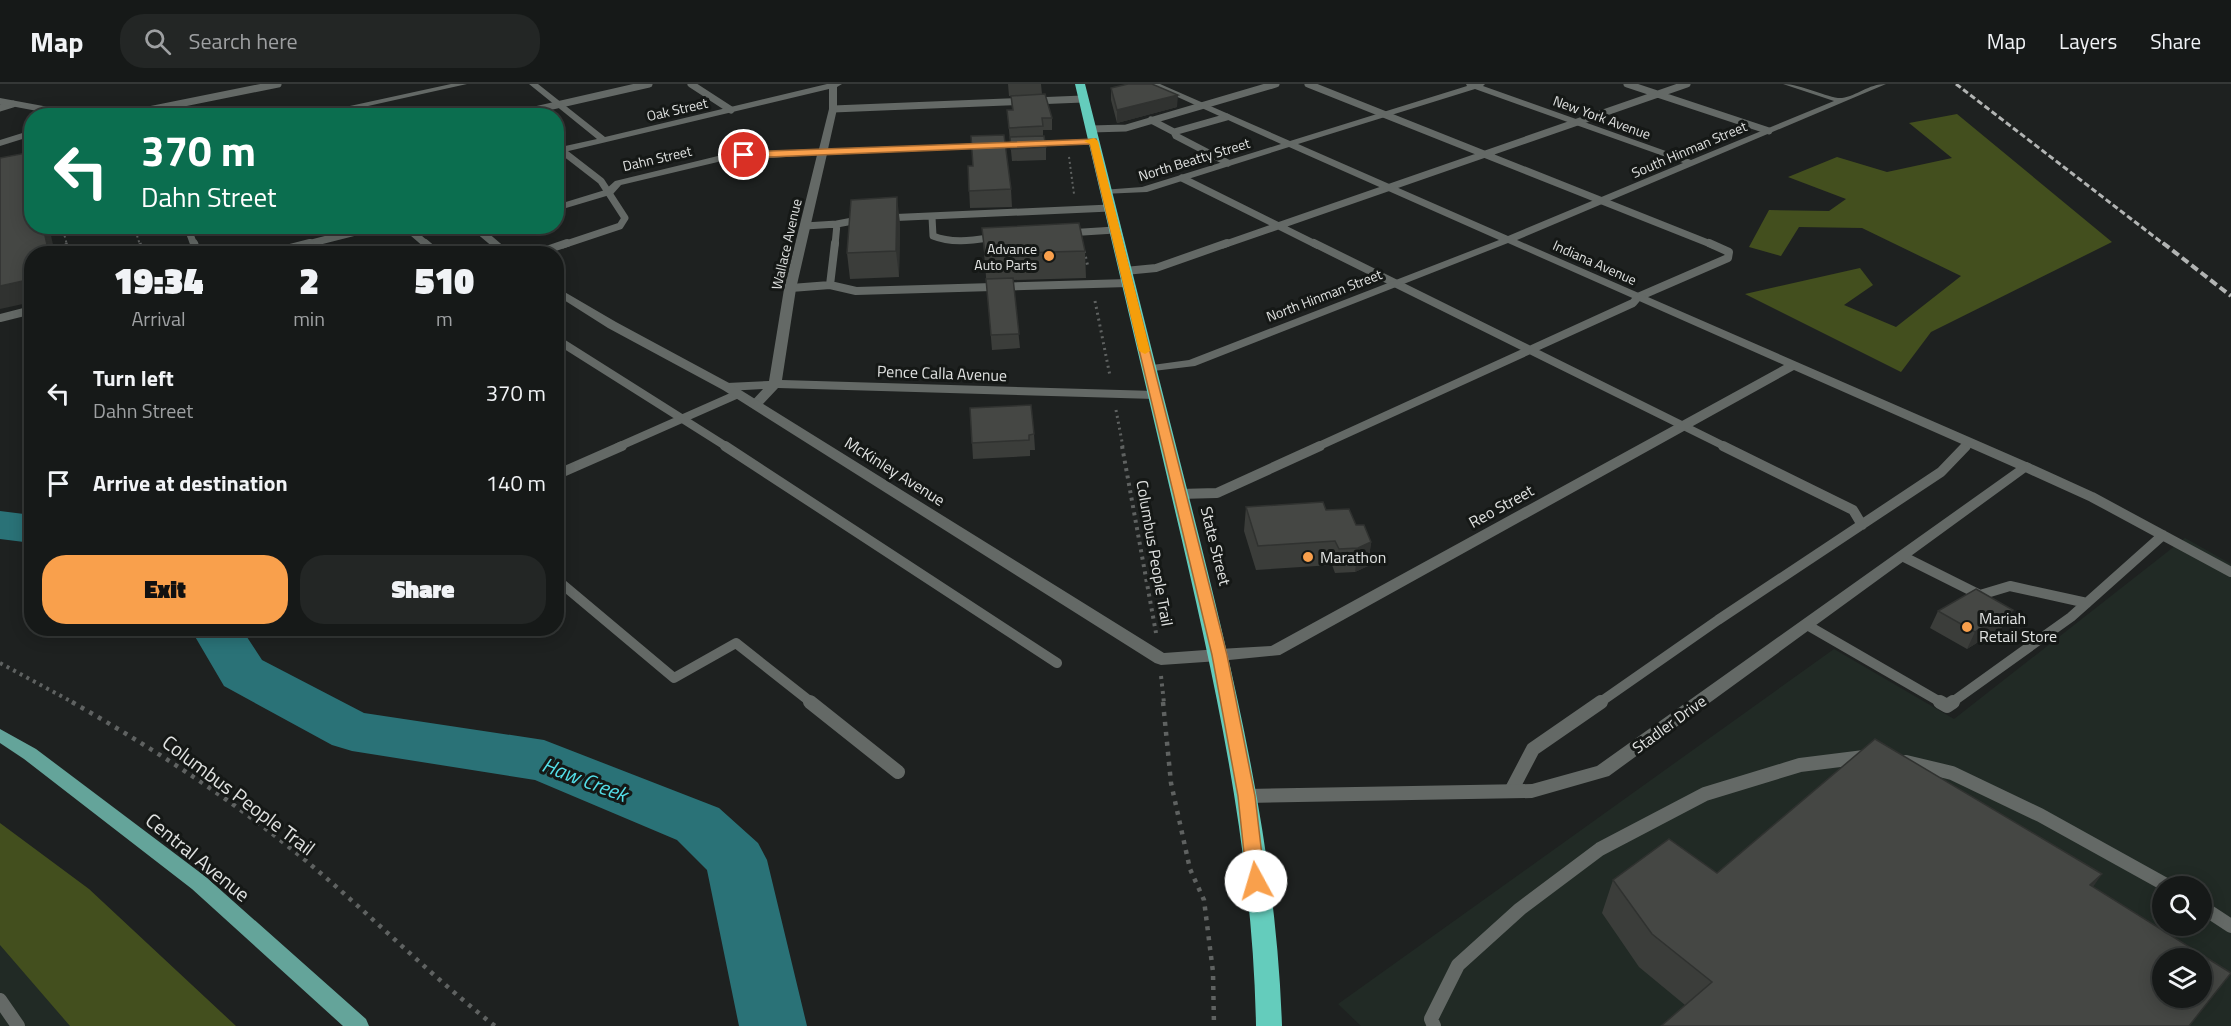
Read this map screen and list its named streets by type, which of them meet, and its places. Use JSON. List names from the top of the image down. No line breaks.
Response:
{"streets":{"highway":["State Street"],"main road":["Central Avenue"],"street":["Oak Street","New York Avenue","South Hinman Street","Dahn Street","North Beatty Street","Wallace Avenue","Indiana Avenue","North Hinman Street","Pence Calla Avenue","McKinley Avenue","Reo Street","Stadler Drive"],"path":["Columbus People Trail"]},"crossings":[["Oak Street","Wallace Avenue"],["New York Avenue","South Hinman Street"],["New York Avenue","North Beatty Street"],["South Hinman Street","Indiana Avenue"],["South Hinman Street","North Hinman Street"],["Dahn Street","Wallace Avenue"],["Dahn Street","State Street"],["North Beatty Street","Indiana Avenue"],["North Beatty Street","State Street"],["Wallace Avenue","Pence Calla Avenue"],["Indiana Avenue","North Hinman Street"],["Indiana Avenue","Reo Street"],["Indiana Avenue","Stadler Drive"],["North Hinman Street","State Street"],["Pence Calla Avenue","McKinley Avenue"],["Pence Calla Avenue","State Street"],["Pence Calla Avenue","Columbus People Trail"],["McKinley Avenue","Columbus People Trail"],["Reo Street","State Street"],["State Street","Stadler Drive"]],"water":["Haw Creek"],"places":["Advance Auto Parts","Marathon","Mariah Retail Store"],"page":{"header":"Map","search":"Search here","nav":["Map","Layers","Share"],"turn":["370 m","Dahn Street"],"eta":["19:34","Arrival","2","min","510","m"],"list":[{"name":"Turn left","note":"Dahn Street","value":"370 m"},{"name":"Arrive at destination","value":"140 m"}],"buttons":["Exit","Share"]}}
